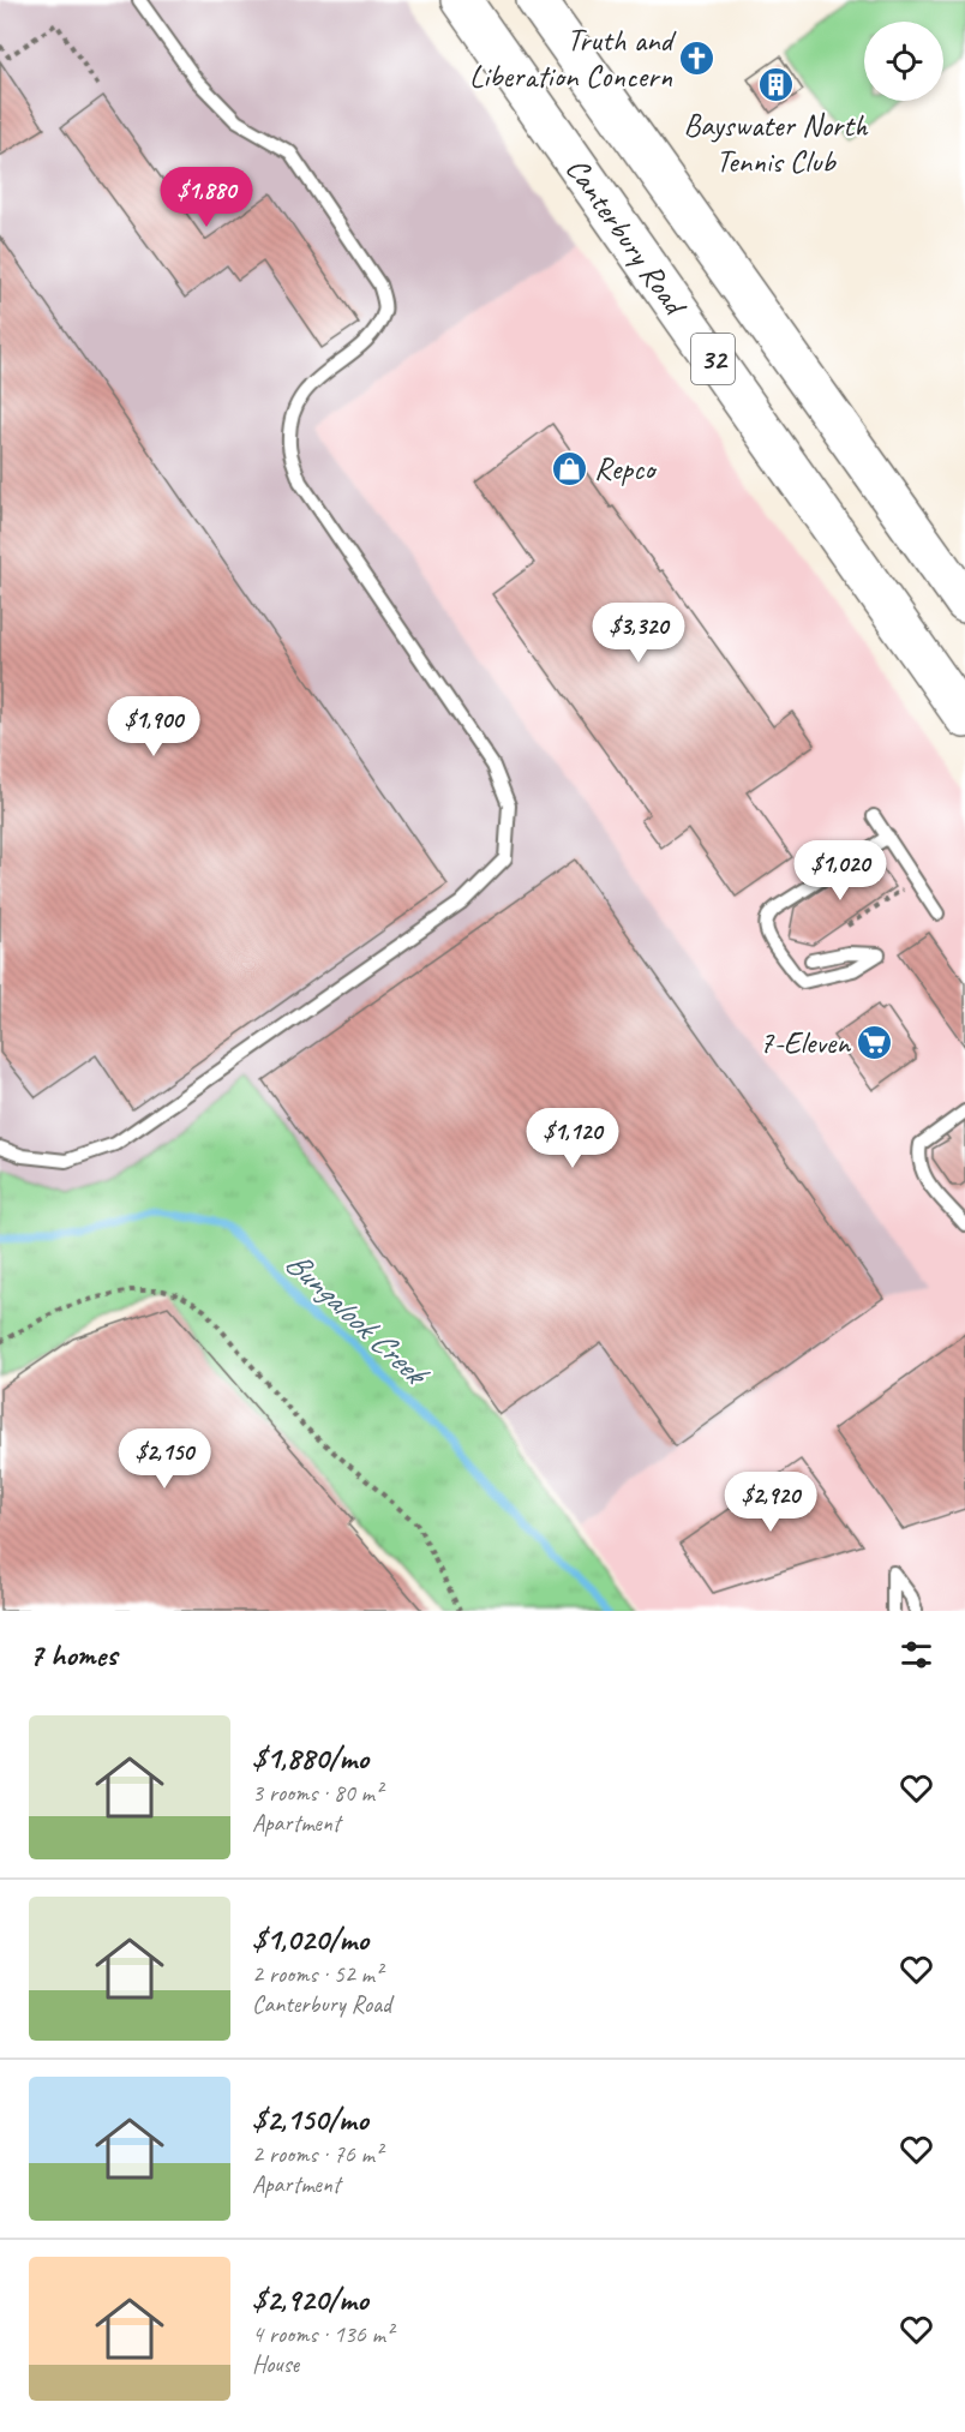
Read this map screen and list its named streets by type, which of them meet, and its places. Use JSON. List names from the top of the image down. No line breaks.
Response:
{"streets":{"main road":["Canterbury Road","32"]},"water":["Bungalook Creek"],"places":{"church":["Truth and Liberation Concern"],"building":["Bayswater North Tennis Club"],"shop":["Repco"],"supermarket":["7-Eleven"]},"page":{"price":["$1,880","$3,320","$1,900","$1,020","$1,120","$2,150","$2,920"],"heading":"7 homes","list":[{"name":"$1,880/mo","note":"3 rooms · 80 m² · Apartment"},{"name":"$1,020/mo","note":"2 rooms · 52 m² · Canterbury Road"},{"name":"$2,150/mo","note":"2 rooms · 76 m² · Apartment"},{"name":"$2,920/mo","note":"4 rooms · 136 m² · House"}]}}
